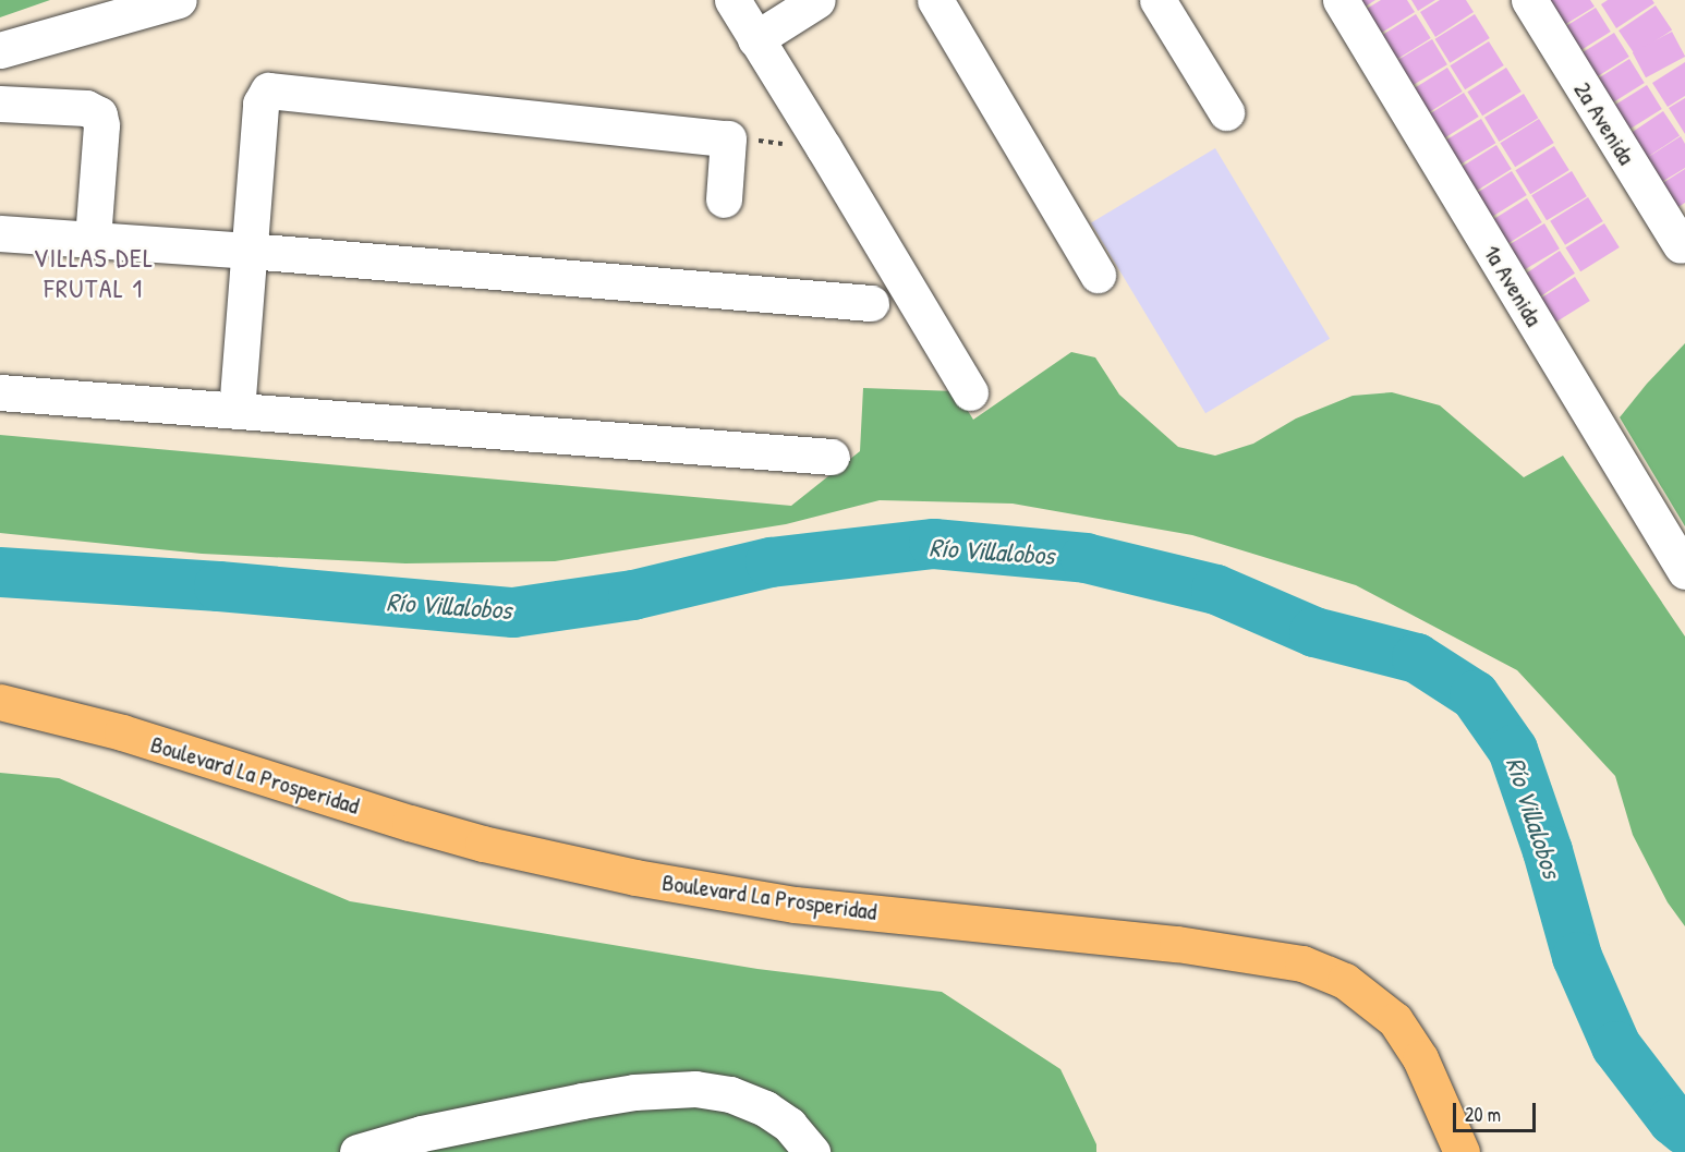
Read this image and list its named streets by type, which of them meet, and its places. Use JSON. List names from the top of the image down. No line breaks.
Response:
{"streets":{"main road":["Boulevard La Prosperidad"],"street":["2a Avenida","1a Avenida"]},"districts":["VILLAS DEL FRUTAL 1"],"water":["Río Villalobos"],"scale_bar":"20 m"}
